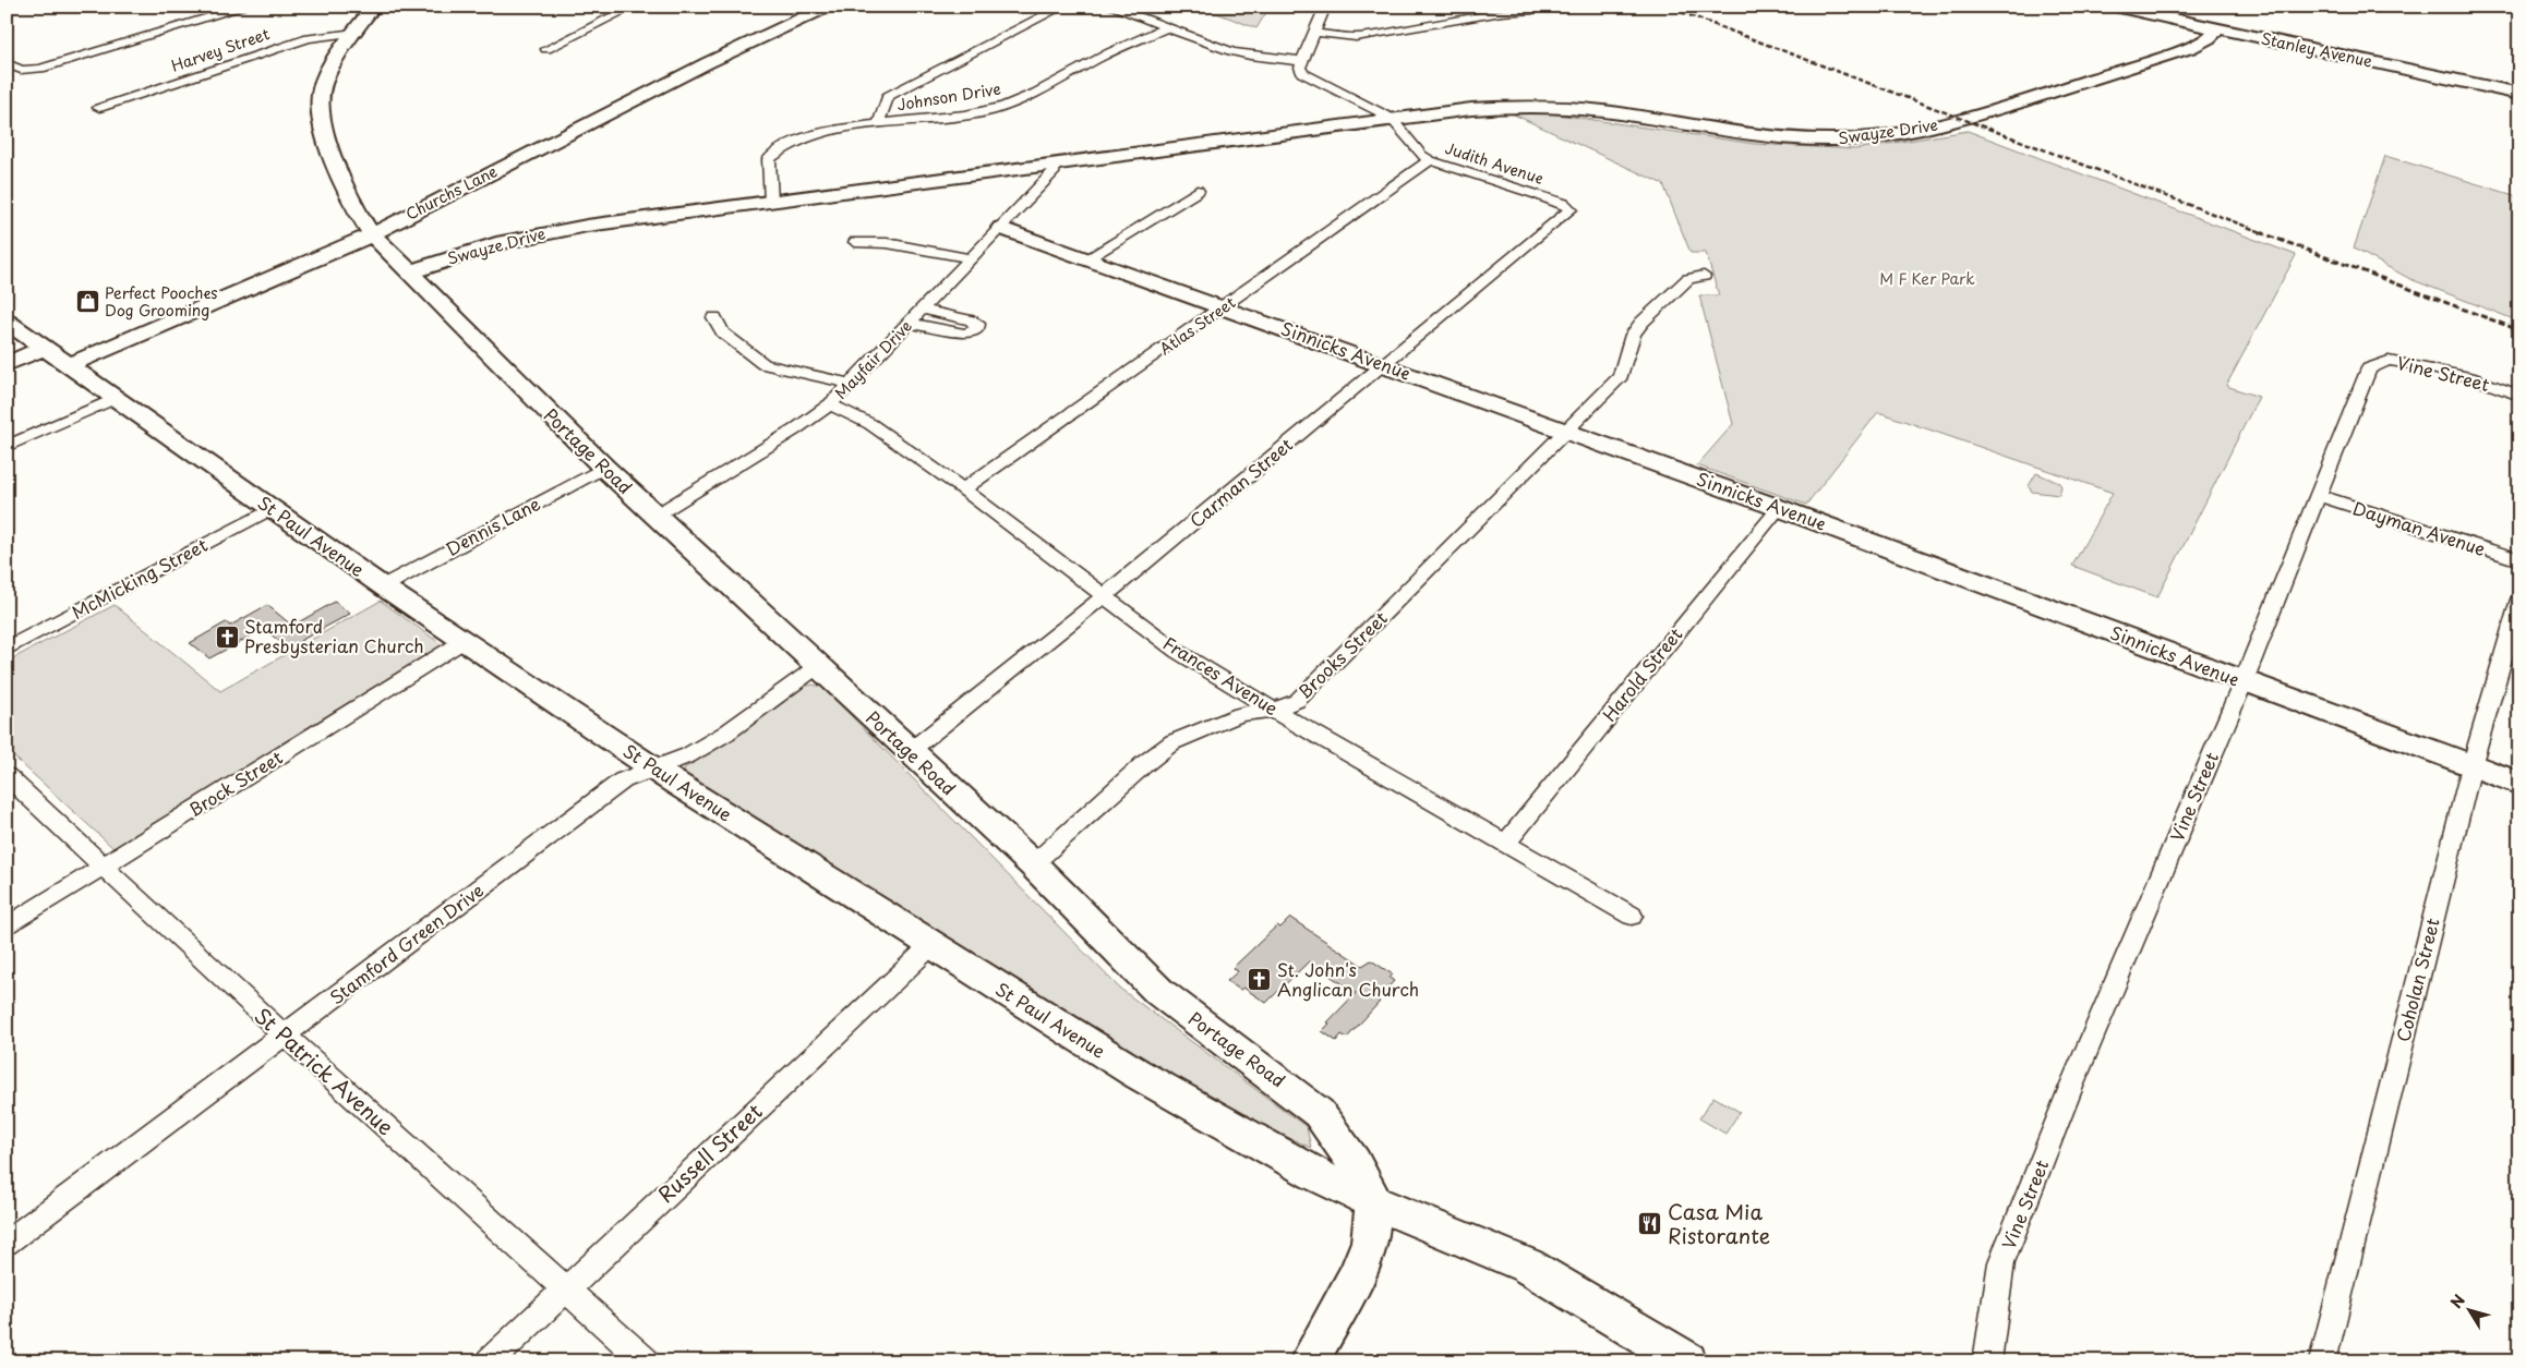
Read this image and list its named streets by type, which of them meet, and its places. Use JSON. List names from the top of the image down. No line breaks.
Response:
{"streets":{"street":["Harvey Street","Stanley Avenue","Johnson Drive","Swayze Drive","Judith Avenue","Churchs Lane","Atlas Street","Sinnicks Avenue","Mayfair Drive","Vine Street","Portage Road","Carman Street","Dennis Lane","Dayman Avenue","St Paul Avenue","McMicking Street","Brooks Street","Harold Street","Frances Avenue","Brock Street","Stamford Green Drive","Coholan Street","St Patrick Avenue","Russell Street"]},"crossings":[["Harvey Street","Portage Road"],["Stanley Avenue","Swayze Drive"],["Johnson Drive","Swayze Drive"],["Swayze Drive","Judith Avenue"],["Swayze Drive","Mayfair Drive"],["Swayze Drive","Portage Road"],["Judith Avenue","Atlas Street"],["Judith Avenue","Carman Street"],["Churchs Lane","Portage Road"],["Churchs Lane","St Paul Avenue"],["Atlas Street","Sinnicks Avenue"],["Atlas Street","Frances Avenue"],["Sinnicks Avenue","Mayfair Drive"],["Sinnicks Avenue","Vine Street"],["Sinnicks Avenue","Carman Street"],["Sinnicks Avenue","Brooks Street"],["Sinnicks Avenue","Harold Street"],["Sinnicks Avenue","Coholan Street"],["Mayfair Drive","Portage Road"],["Mayfair Drive","Frances Avenue"],["Vine Street","Dayman Avenue"],["Portage Road","Carman Street"],["Portage Road","Dennis Lane"],["Portage Road","St Paul Avenue"],["Portage Road","Brooks Street"],["Portage Road","Stamford Green Drive"],["Carman Street","Frances Avenue"],["Dennis Lane","St Paul Avenue"],["St Paul Avenue","McMicking Street"],["St Paul Avenue","Brock Street"],["St Paul Avenue","Stamford Green Drive"],["St Paul Avenue","Russell Street"],["Brooks Street","Frances Avenue"],["Harold Street","Frances Avenue"],["Brock Street","St Patrick Avenue"],["Stamford Green Drive","St Patrick Avenue"],["St Patrick Avenue","Russell Street"]],"parks":["M F Ker Park"],"places":{"shop":["Perfect Pooches Dog Grooming"],"church":["Stamford Presbysterian Church","St. John's Anglican Church"],"restaurant":["Casa Mia Ristorante"]},"north":"top left"}
